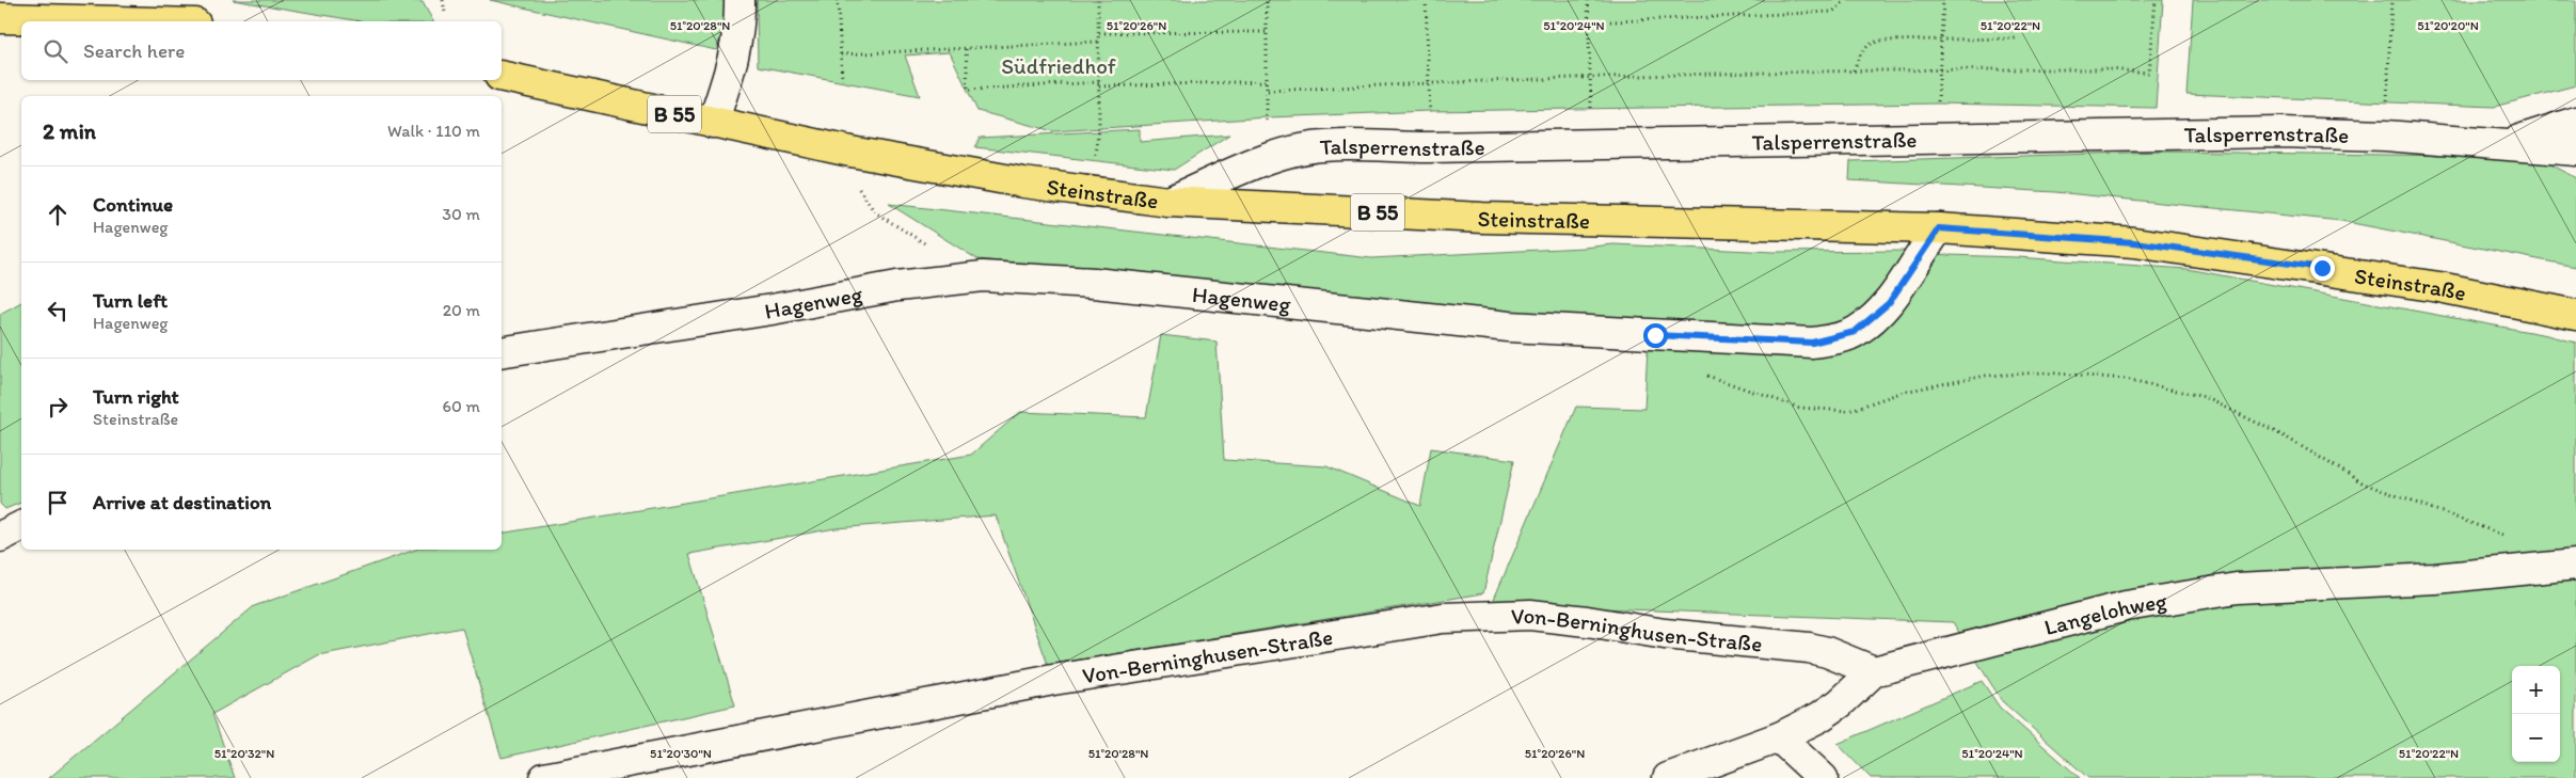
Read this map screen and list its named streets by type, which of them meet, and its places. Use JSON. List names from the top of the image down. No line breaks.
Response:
{"streets":{"main road":["B 55","Steinstraße"],"street":["Talsperrenstraße","Hagenweg","Langelohweg","Von-Berninghusen-Straße"]},"crossings":[["Talsperrenstraße","Steinstraße"],["Steinstraße","Hagenweg"],["Langelohweg","Von-Berninghusen-Straße"]],"parks":["Südfriedhof"],"page":{"search":"Search here","heading":["2 min","Walk · 110 m"],"list":[["Continue","Hagenweg","30 m"],["Turn left","Hagenweg","20 m"],["Turn right","Steinstraße","60 m"],"Arrive at destination"],"map_buttons":["+","−"]},"coordinates":["51°20'28\"N","51°20'26\"N","51°20'20\"N","51°20'24\"N","51°20'22\"N","51°20'32\"N","51°20'30\"N"]}
